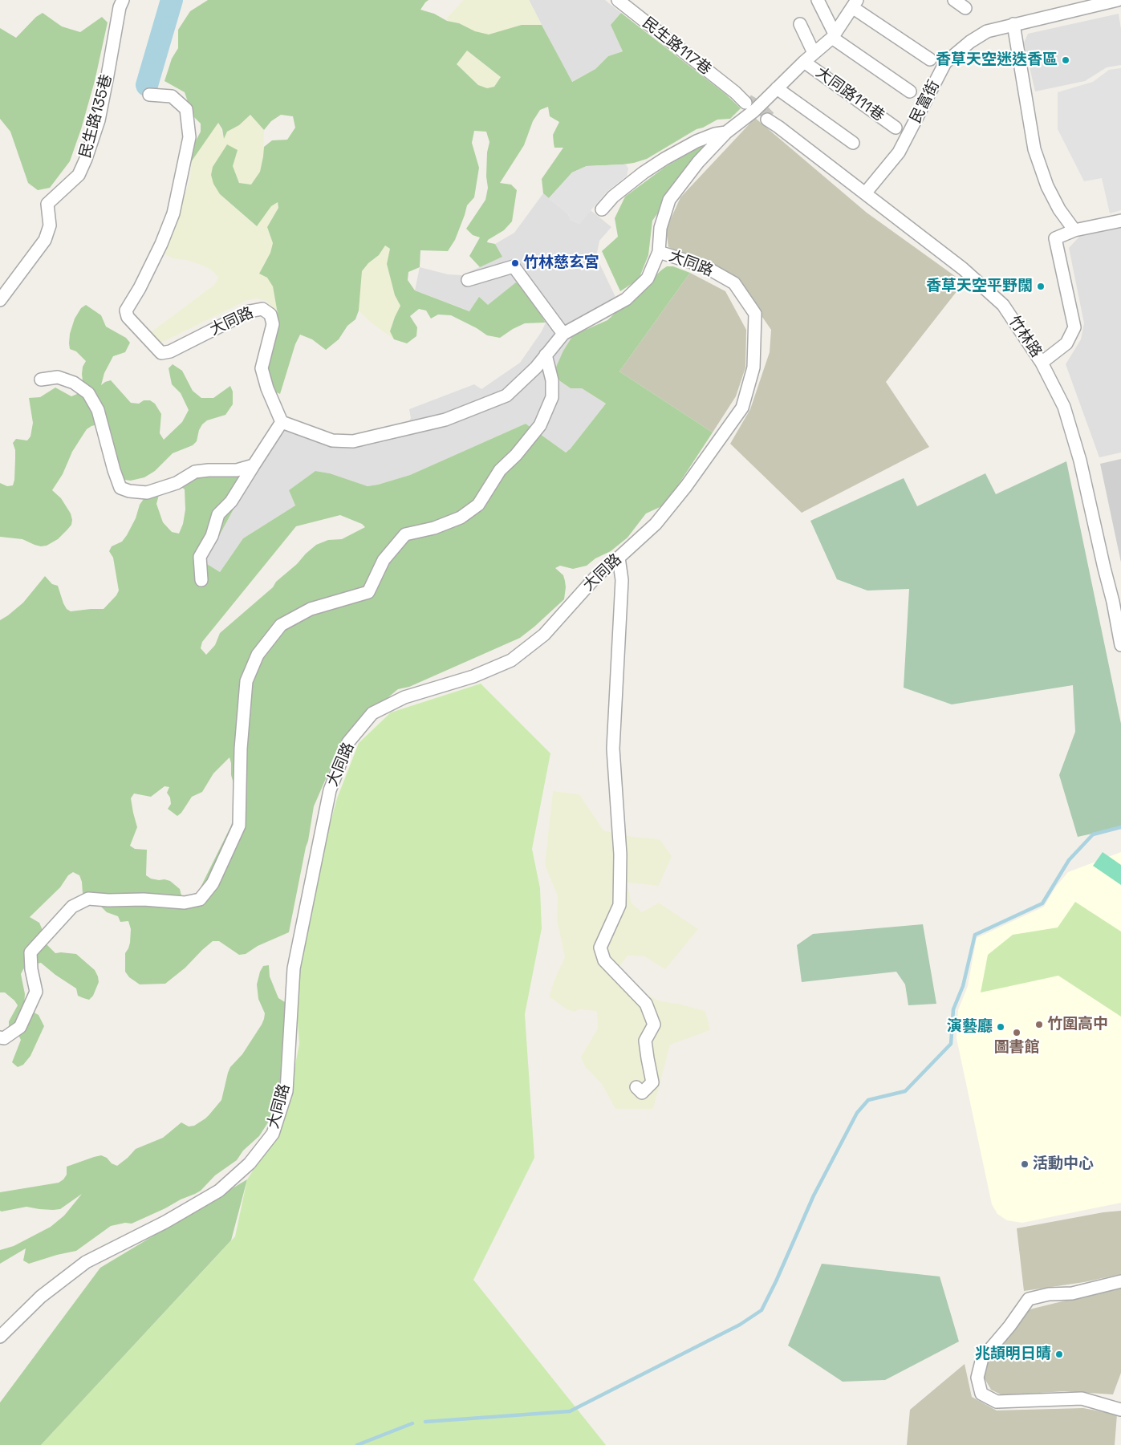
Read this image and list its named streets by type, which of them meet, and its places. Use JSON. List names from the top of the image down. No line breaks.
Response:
{"streets":{"street":["民生路117巷","大同路111巷","民富街","民生路135巷","大同路","竹林路"]},"crossings":[["大同路111巷","大同路"],["民富街","竹林路"]],"places":["香草天空迷迭香區","竹林慈玄宮","香草天空平野闊","竹圍高中","演藝廳","圖書館","活動中心","兆頡明日晴"]}
